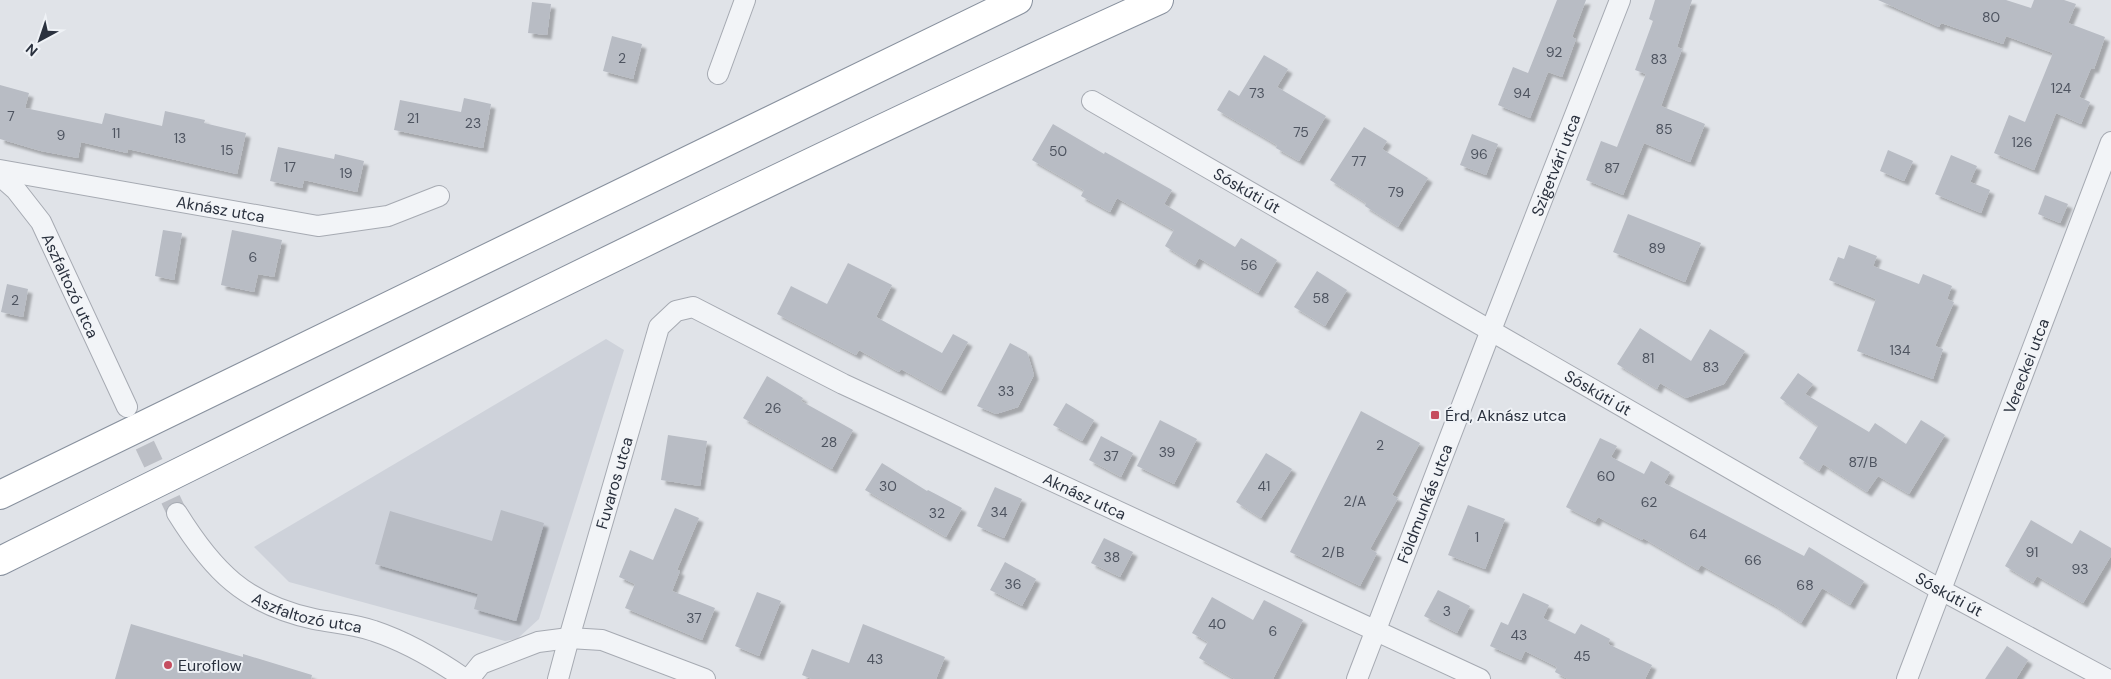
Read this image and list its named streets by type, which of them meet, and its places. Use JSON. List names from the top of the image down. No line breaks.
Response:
{"streets":{"street":["Szigetvári utca","Sóskúti út","Aknász utca","Aszfaltozó utca","Vereckei utca","Fuvaros utca","Földmunkás utca"]},"crossings":[["Szigetvári utca","Sóskúti út"],["Szigetvári utca","Földmunkás utca"],["Sóskúti út","Vereckei utca"],["Sóskúti út","Földmunkás utca"],["Aknász utca","Fuvaros utca"],["Aknász utca","Földmunkás utca"]],"places":{"transit":["Érd, Aknász utca"],"other":["Euroflow"]},"house_numbers":["80","92","2","83","124","73","94","7","21","23","85","75","11","9","13","126","15","50","96","77","17","87","19","79","89","6","56","58","2","134","81","83","33","26","28","2","39","37","87/B","60","30","41","2/A","62","34","32","64","1","2/B","91","38","66","93","36","68","3","37","40","6","43","45","43"],"north":"bottom left"}
